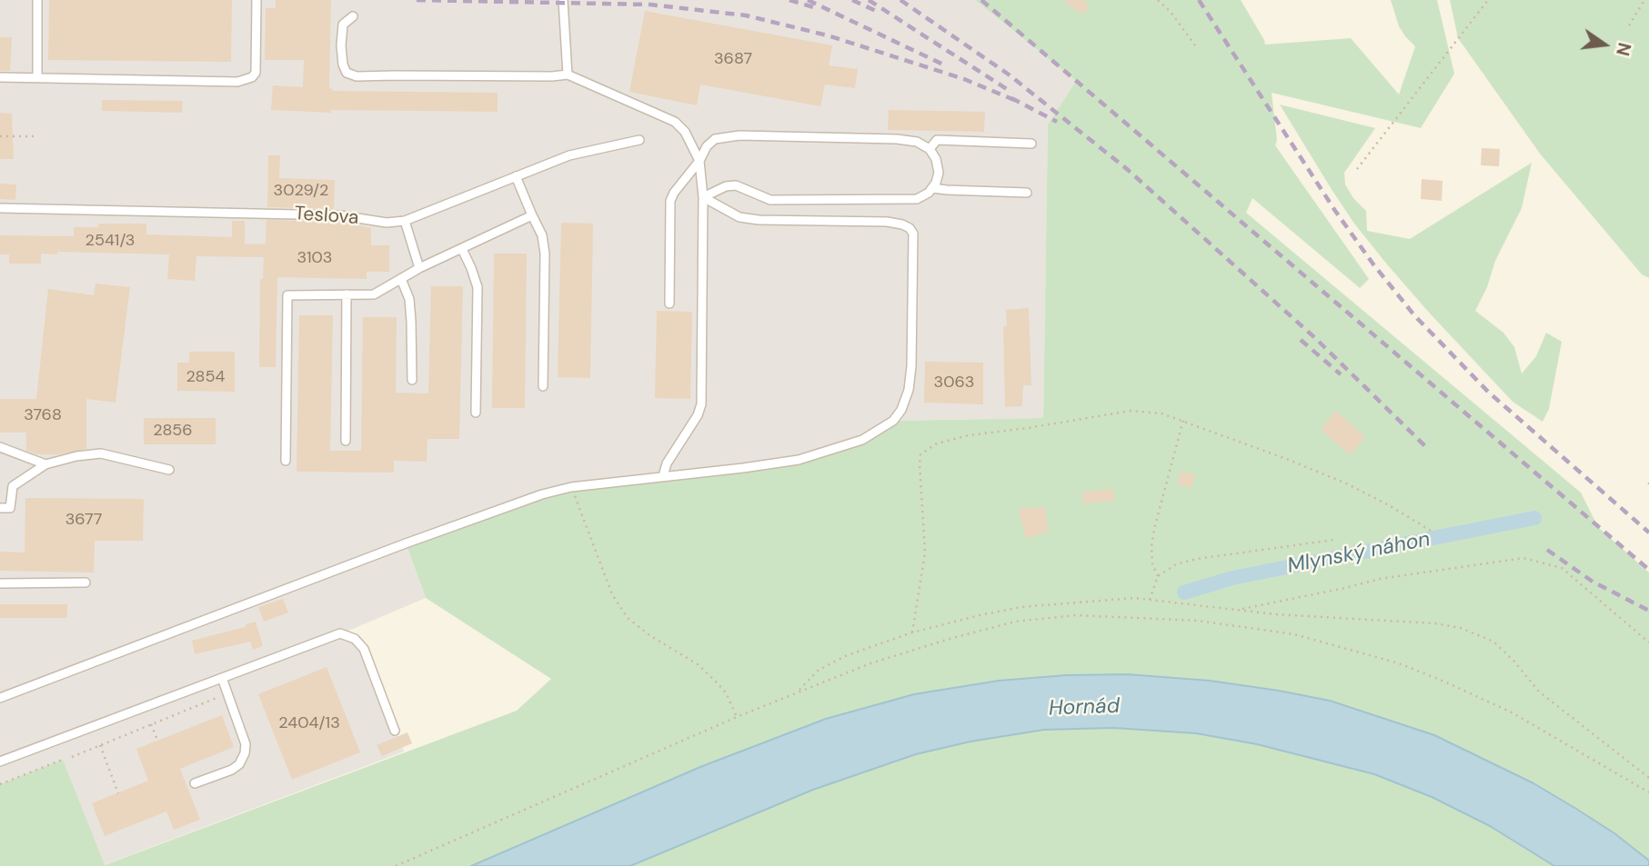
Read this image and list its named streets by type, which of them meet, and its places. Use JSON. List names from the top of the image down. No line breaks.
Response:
{"streets":{"lane":["Teslova"]},"water":["Mlynský náhon","Hornád"],"house_numbers":["3687","3029/2","2541/3","3103","2854","3063","3768","2856","3677","2404/13"],"north":"right"}
